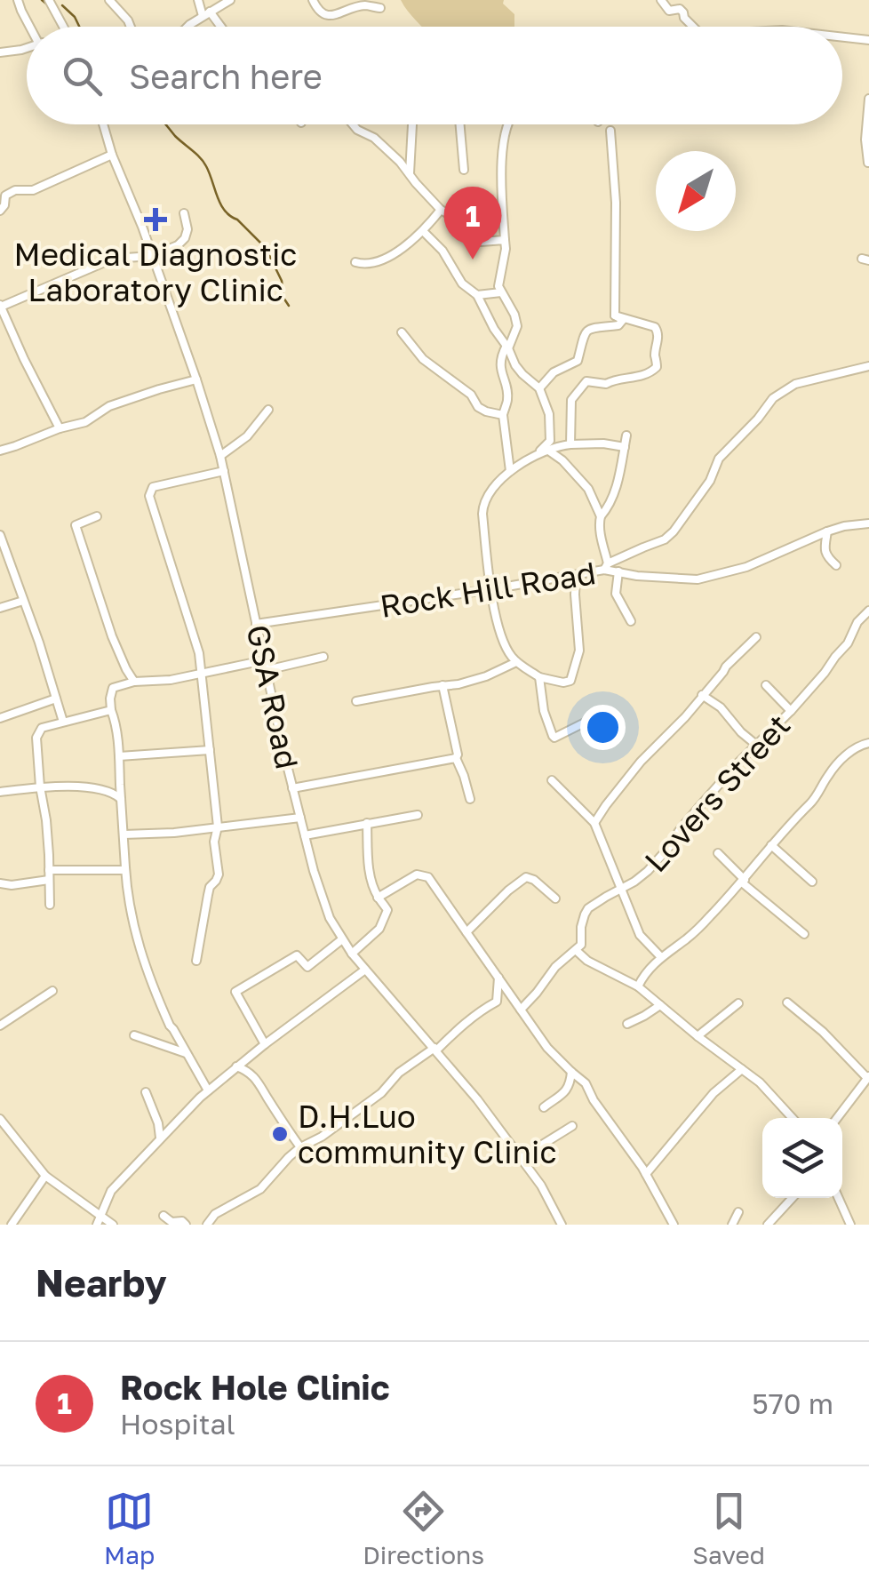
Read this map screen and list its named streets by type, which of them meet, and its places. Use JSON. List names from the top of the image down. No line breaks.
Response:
{"streets":{"street":["Rock Hill Road","GSA Road","Lovers Street"]},"crossings":[["Rock Hill Road","GSA Road"]],"places":{"health":["Medical Diagnostic Laboratory Clinic"],"other":["D.H.Luo community Clinic"]},"north":"bottom left","page":{"search":"Search here","pins":"1","heading":"Nearby","list":[{"mark":"1","name":"Rock Hole Clinic","note":"Hospital","value":"570 m"}],"nav":["Map","Directions","Saved"]}}
